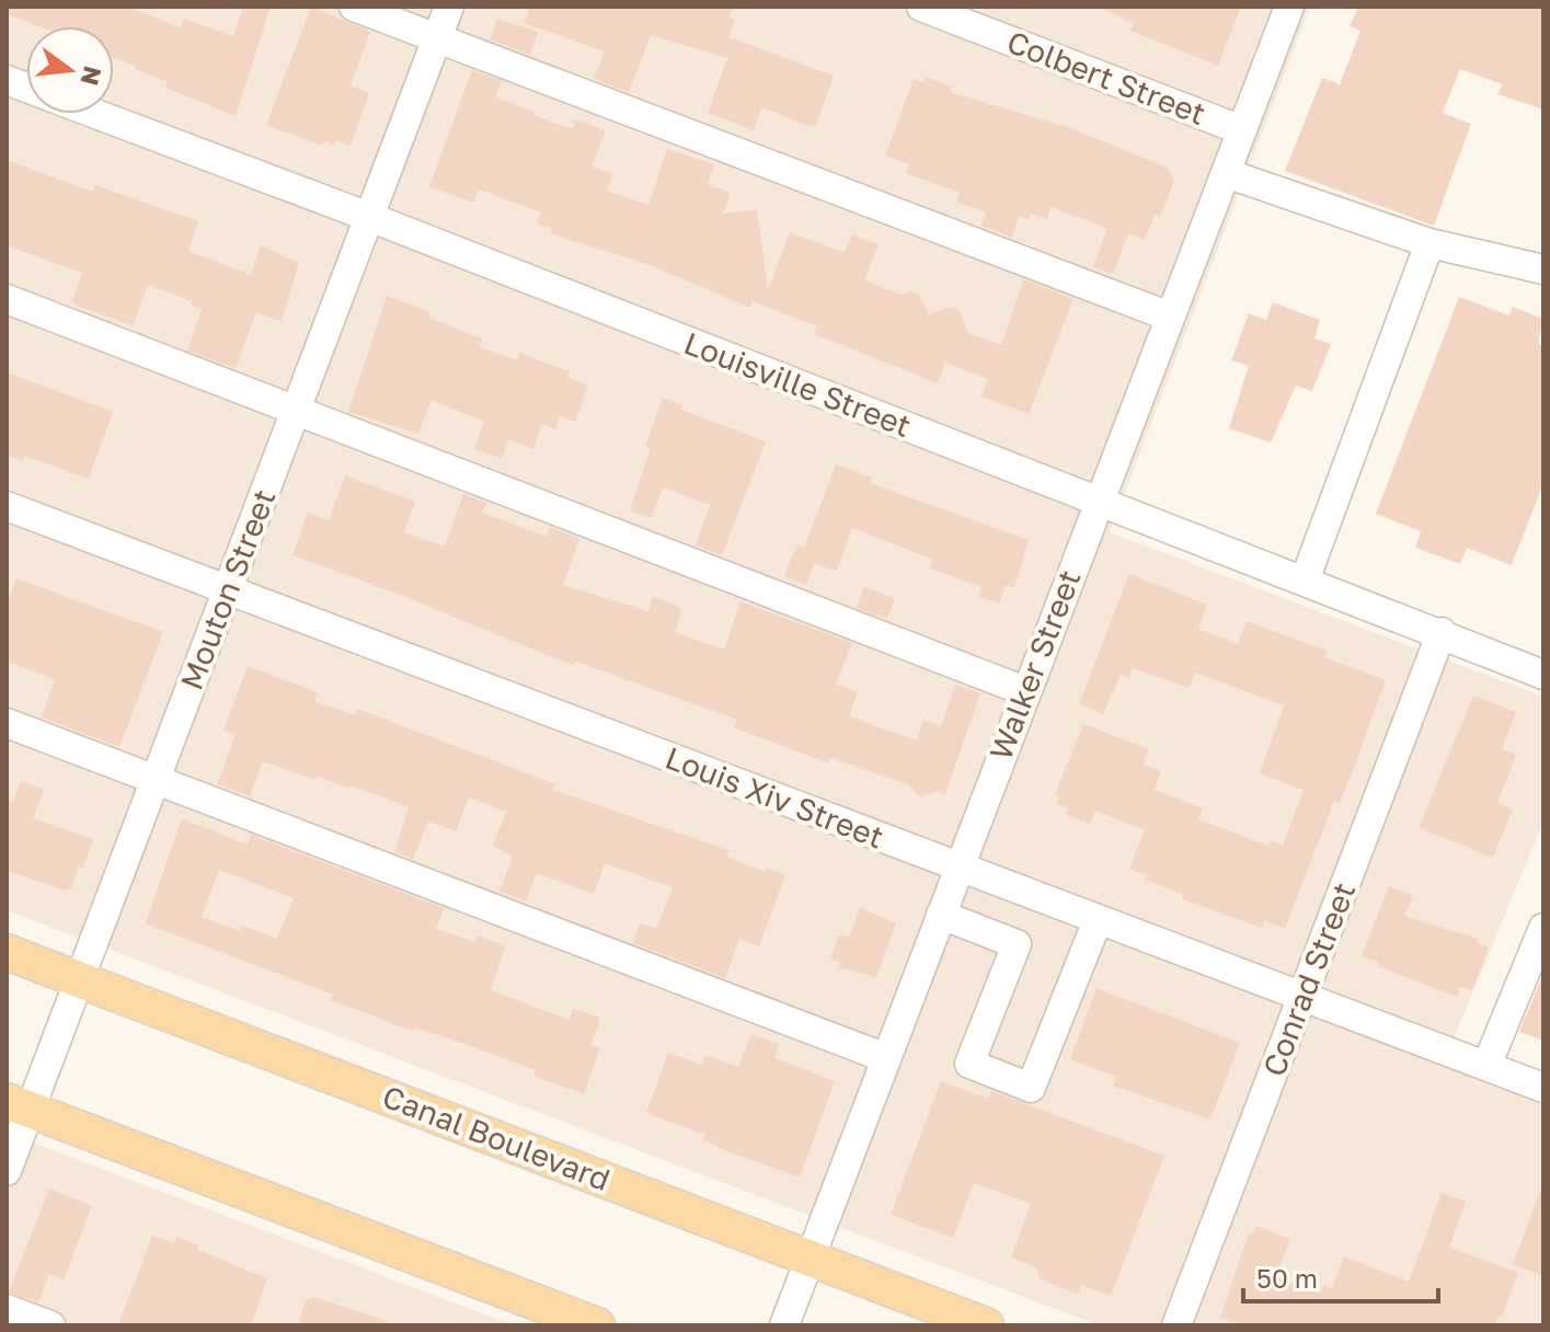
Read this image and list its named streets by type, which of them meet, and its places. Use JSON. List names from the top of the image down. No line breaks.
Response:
{"streets":{"main road":["Canal Boulevard"],"street":["Colbert Street","Louisville Street","Mouton Street","Walker Street","Louis Xiv Street","Conrad Street"]},"crossings":[["Colbert Street","Walker Street"],["Louisville Street","Mouton Street"],["Louisville Street","Walker Street"],["Louisville Street","Conrad Street"],["Mouton Street","Louis Xiv Street"],["Mouton Street","Canal Boulevard"],["Walker Street","Louis Xiv Street"],["Walker Street","Canal Boulevard"],["Louis Xiv Street","Conrad Street"]],"scale_bar":"50 m","north":"right"}
